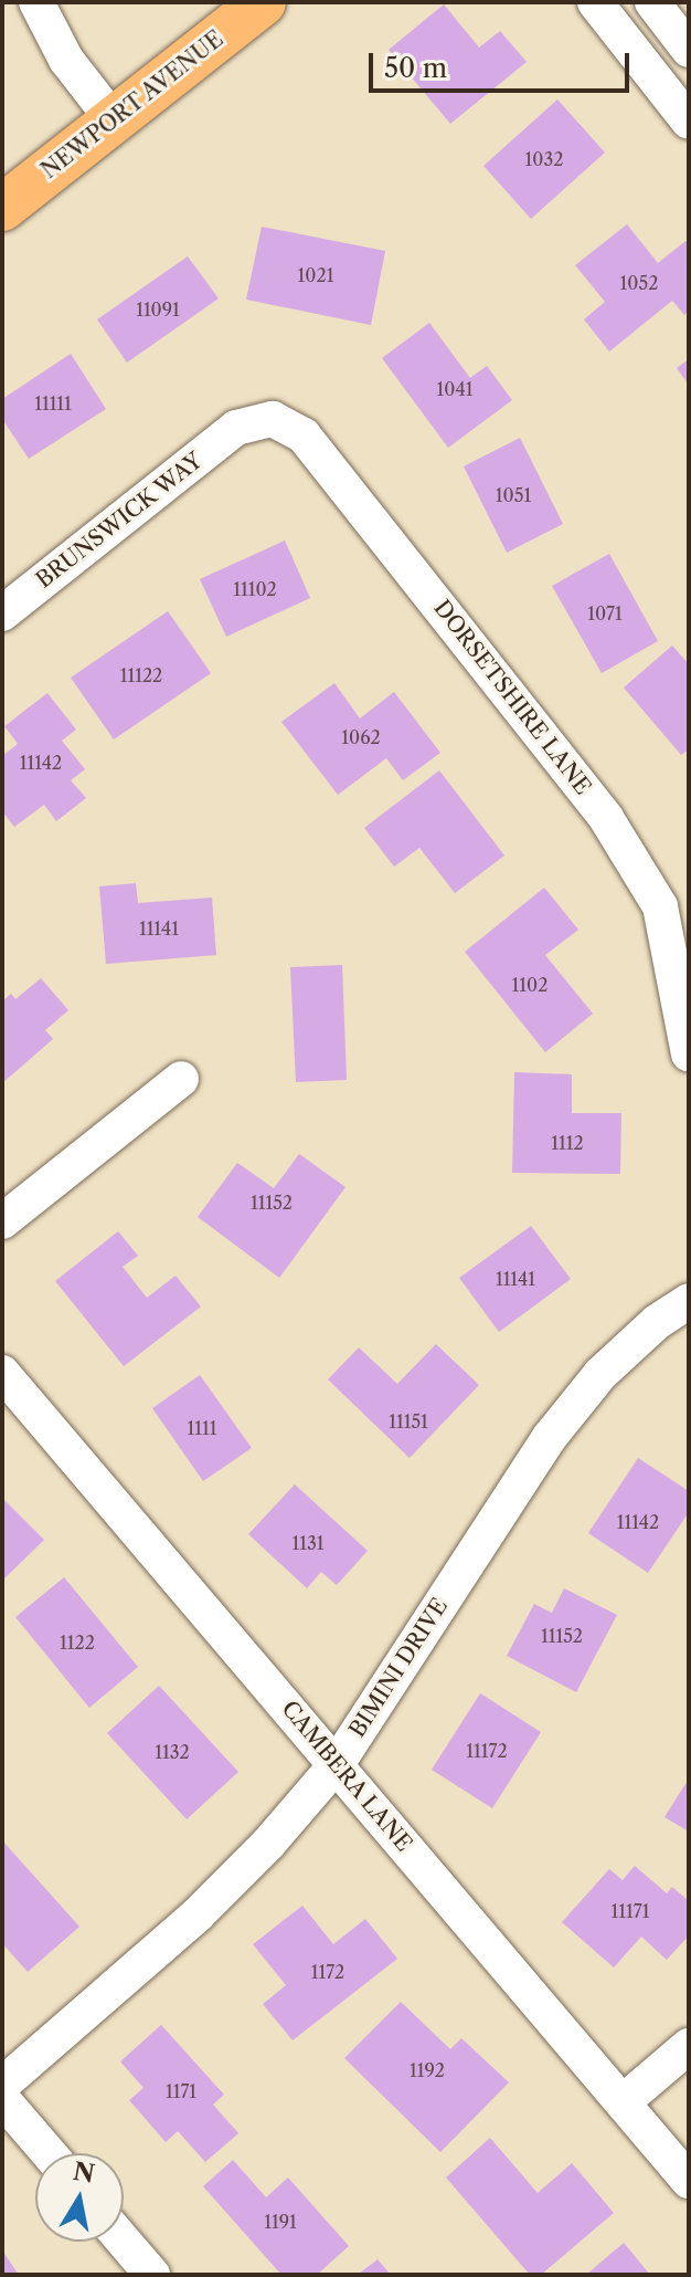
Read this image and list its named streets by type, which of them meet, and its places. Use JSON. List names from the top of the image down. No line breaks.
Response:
{"streets":{"main road":["NEWPORT AVENUE"],"street":["BRUNSWICK WAY","DORSETSHIRE LANE","BIMINI DRIVE","CAMBERA LANE"]},"crossings":[["BRUNSWICK WAY","DORSETSHIRE LANE"],["BIMINI DRIVE","CAMBERA LANE"]],"house_numbers":["1032","1021","1052","11091","1041","11111","1051","11102","1071","11122","1062","11142","11141","1102","1112","11152","11141","11151","1111","11142","1131","11152","1122","11172","1132","11171","1172","1192","1171","1191"],"scale_bar":"50 m","north":"top"}
